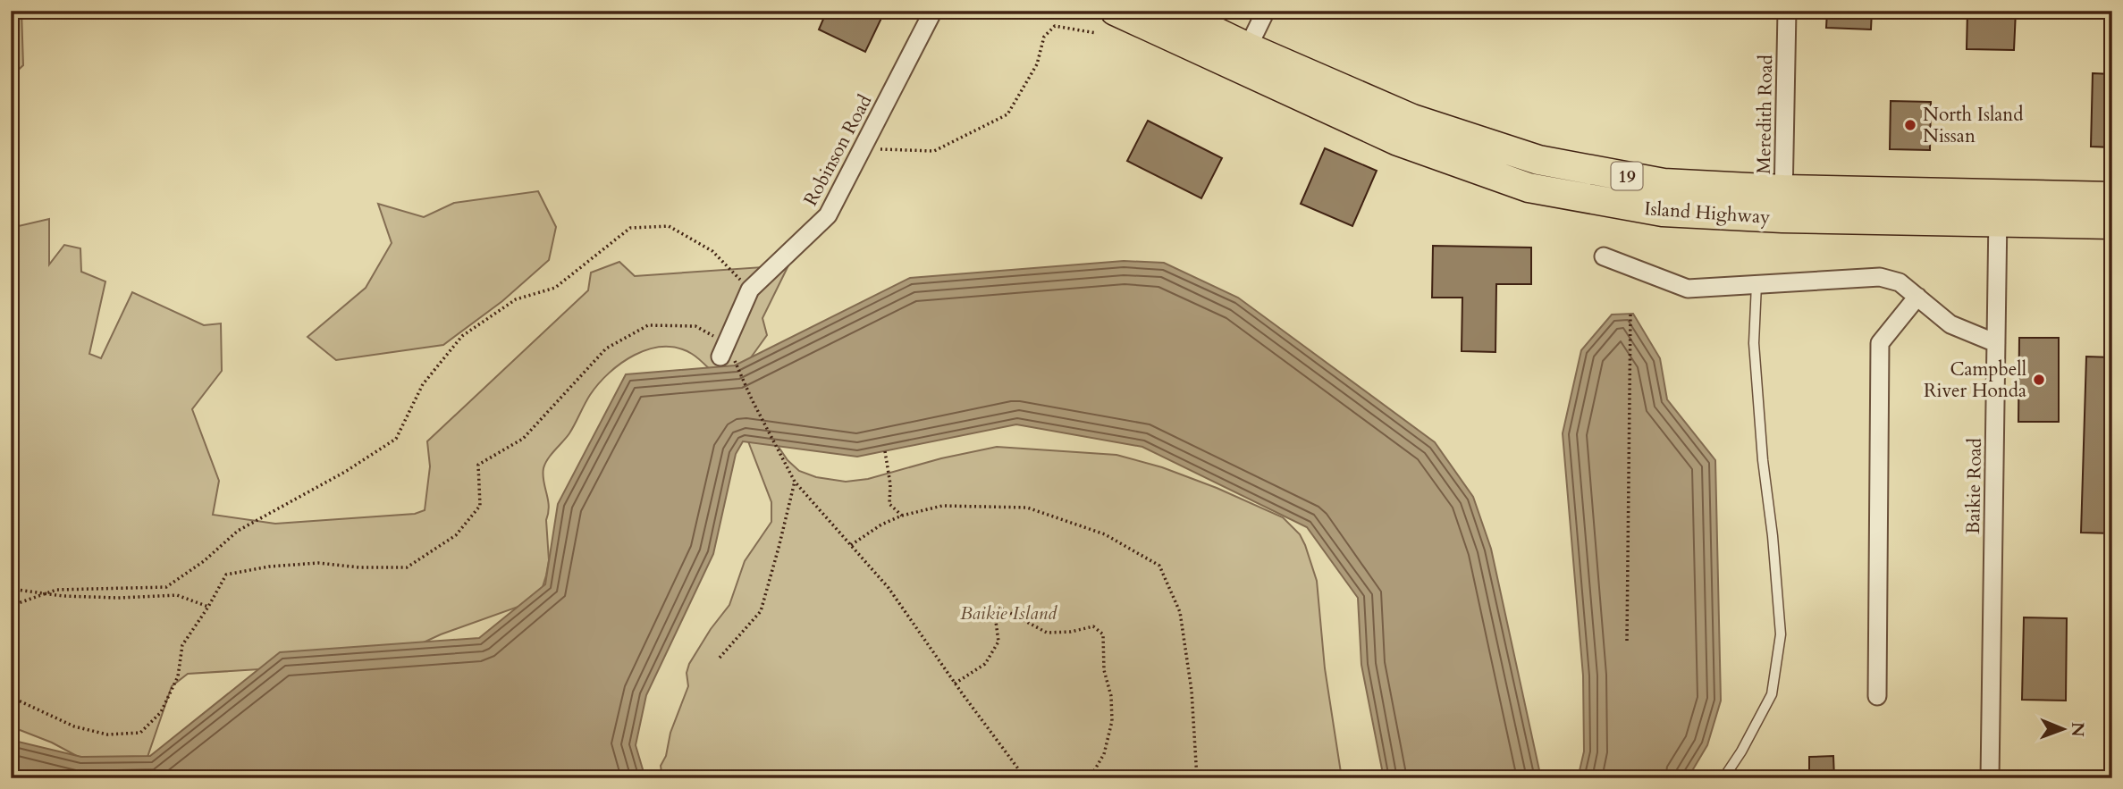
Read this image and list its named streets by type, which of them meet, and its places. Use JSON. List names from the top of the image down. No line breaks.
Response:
{"streets":{"main road":["19","Island Highway"],"street":["Meredith Road","Robinson Road","Baikie Road"]},"crossings":[["Meredith Road","Island Highway"],["Island Highway","Baikie Road"]],"parks":["Baikie Island"],"places":["North Island Nissan","Campbell River Honda"],"north":"right"}
